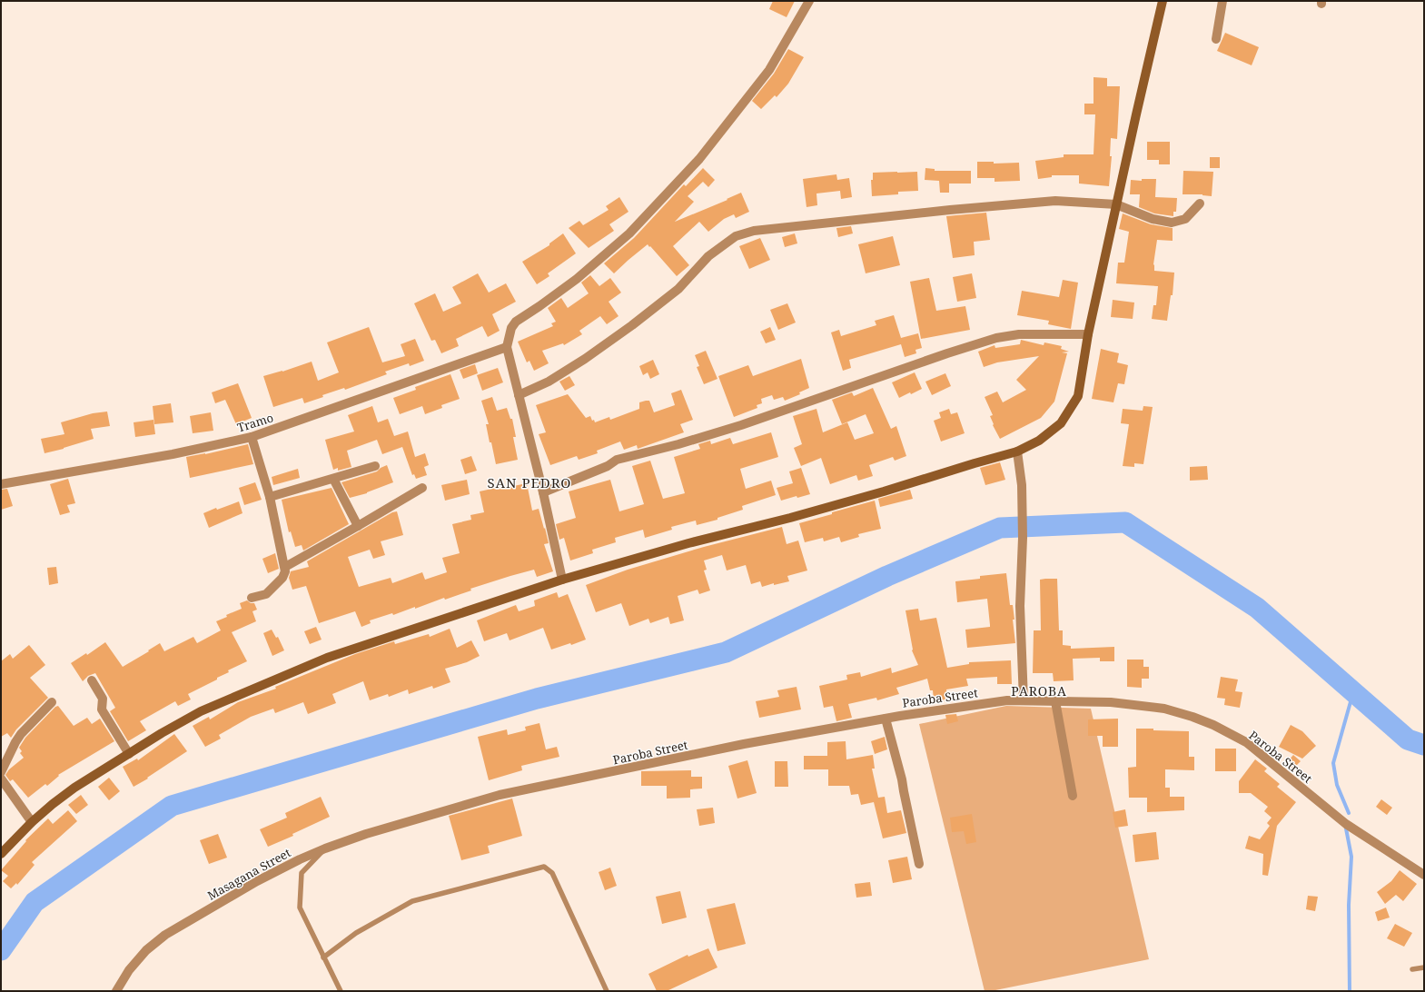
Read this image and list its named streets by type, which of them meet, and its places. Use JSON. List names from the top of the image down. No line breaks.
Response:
{"streets":{"street":["Tramo","Paroba Street","Masagana Street"]},"crossings":[["Paroba Street","Masagana Street"]],"districts":["SAN PEDRO","PAROBA"]}
